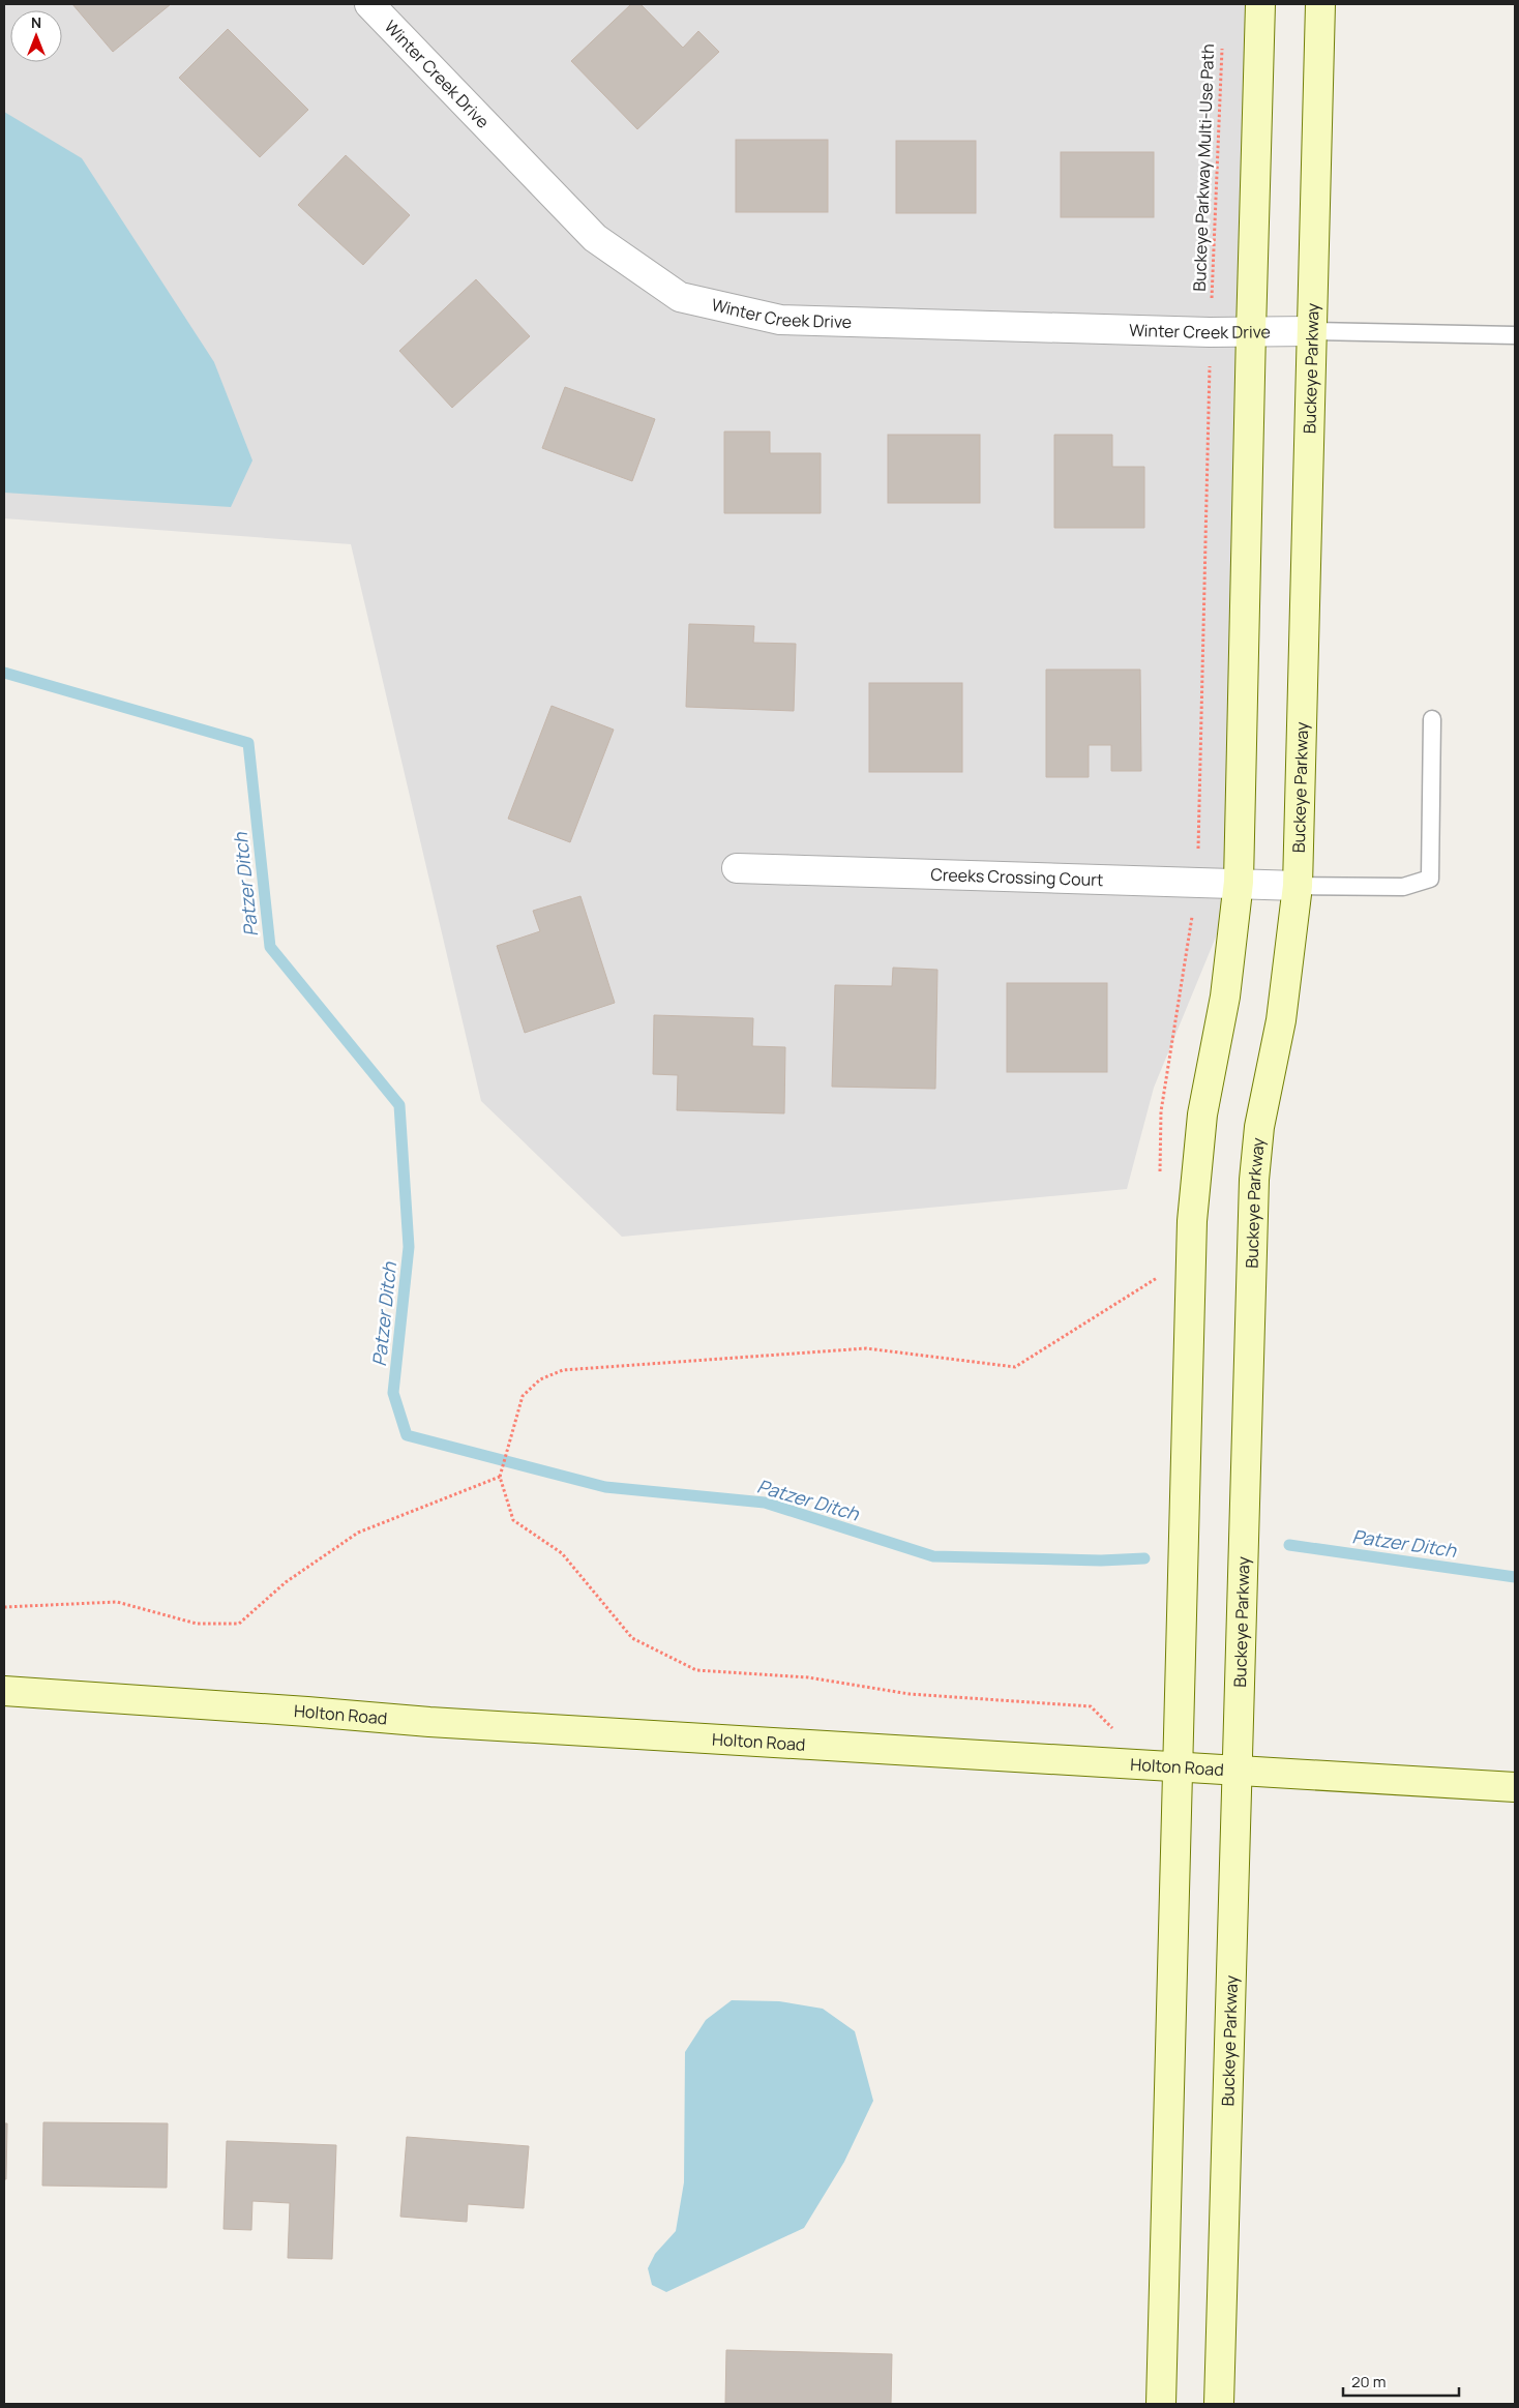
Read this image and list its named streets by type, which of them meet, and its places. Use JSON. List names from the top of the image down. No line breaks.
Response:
{"streets":{"street":["Winter Creek Drive","Buckeye Parkway","Creeks Crossing Court","Holton Road"],"path":["Buckeye Parkway Multi-Use Path"]},"crossings":[["Winter Creek Drive","Buckeye Parkway Multi-Use Path"],["Winter Creek Drive","Buckeye Parkway"],["Buckeye Parkway","Creeks Crossing Court"],["Buckeye Parkway","Holton Road"]],"water":["Patzer Ditch"],"scale_bar":"20 m","north":"top"}
